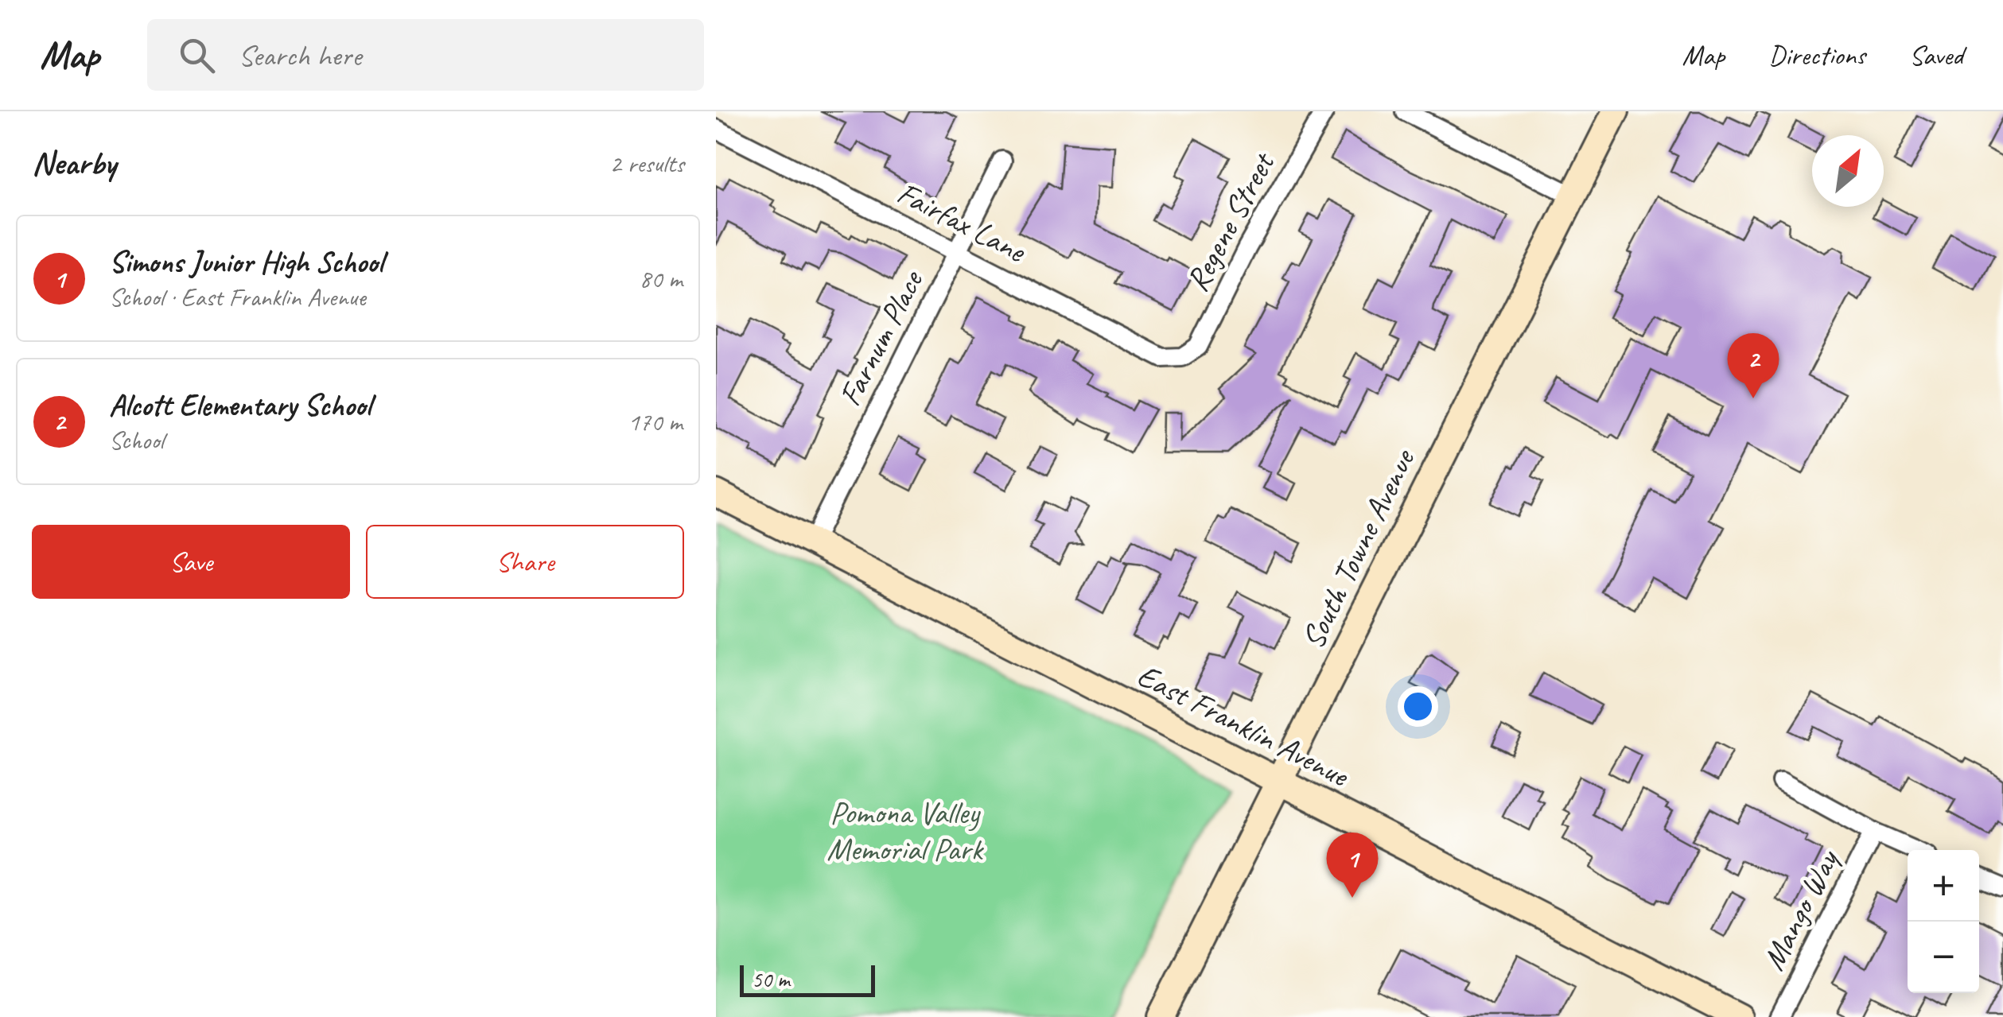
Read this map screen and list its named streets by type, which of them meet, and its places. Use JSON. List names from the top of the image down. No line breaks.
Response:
{"streets":{"street":["Fairfax Lane","Regene Street","Farnum Place","South Towne Avenue","East Franklin Avenue","Mango Way"]},"crossings":[["Fairfax Lane","Regene Street"],["Fairfax Lane","Farnum Place"],["Farnum Place","East Franklin Avenue"],["South Towne Avenue","East Franklin Avenue"]],"parks":["Pomona Valley Memorial Park"],"scale_bar":"50 m","north":"top right","page":{"header":"Map","search":"Search here","nav":["Map","Directions","Saved"],"heading":["Nearby","2 results"],"list":[{"mark":"1","name":"Simons Junior High School","note":"School · East Franklin Avenue","value":"80 m"},{"mark":"2","name":"Alcott Elementary School","note":"School","value":"170 m"}],"pins":["2","1"],"buttons":["Save","Share"],"map_buttons":["+","−"],"scale":"50 m"}}
